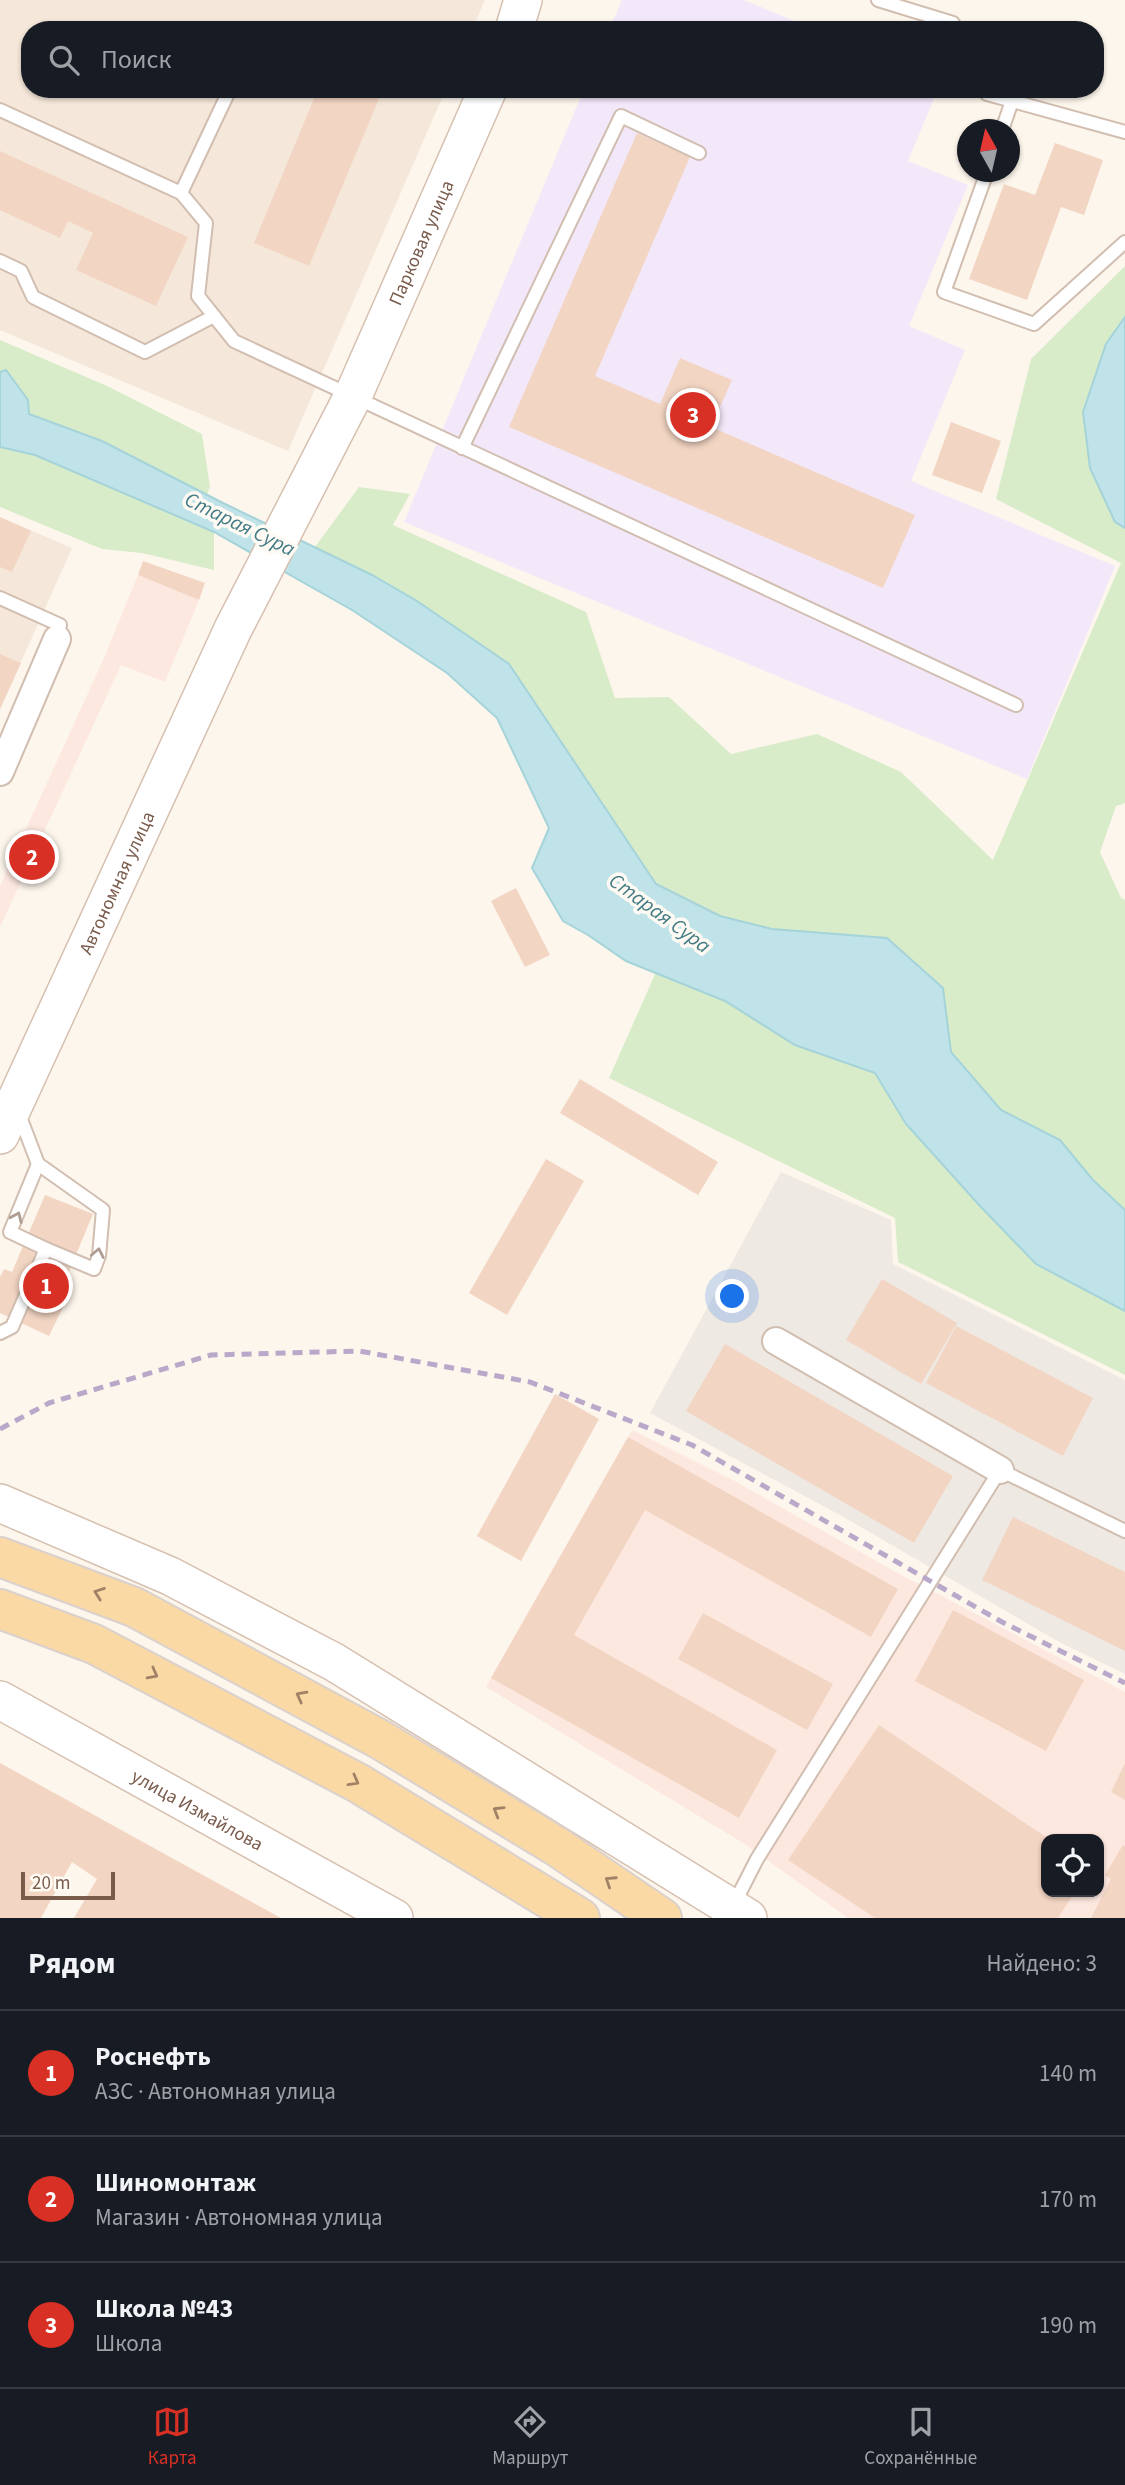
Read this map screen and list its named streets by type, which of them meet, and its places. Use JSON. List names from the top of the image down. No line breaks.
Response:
{"streets":{"main road":["Парковая улица","Автономная улица","улица Измайлова"]},"crossings":[["Парковая улица","Автономная улица"]],"water":["Старая Сура"],"scale_bar":"20 m","north":"top","page":{"search":"Поиск","pins":["3","2","1"],"scale":"20 m","heading":["Рядом","Найдено: 3"],"list":[{"mark":"1","name":"Роснефть","note":"АЗС · Автономная улица","value":"140 m"},{"mark":"2","name":"Шиномонтаж","note":"Магазин · Автономная улица","value":"170 m"},{"mark":"3","name":"Школа №43","note":"Школа","value":"190 m"}],"nav":["Карта","Маршрут","Сохранённые"]}}
